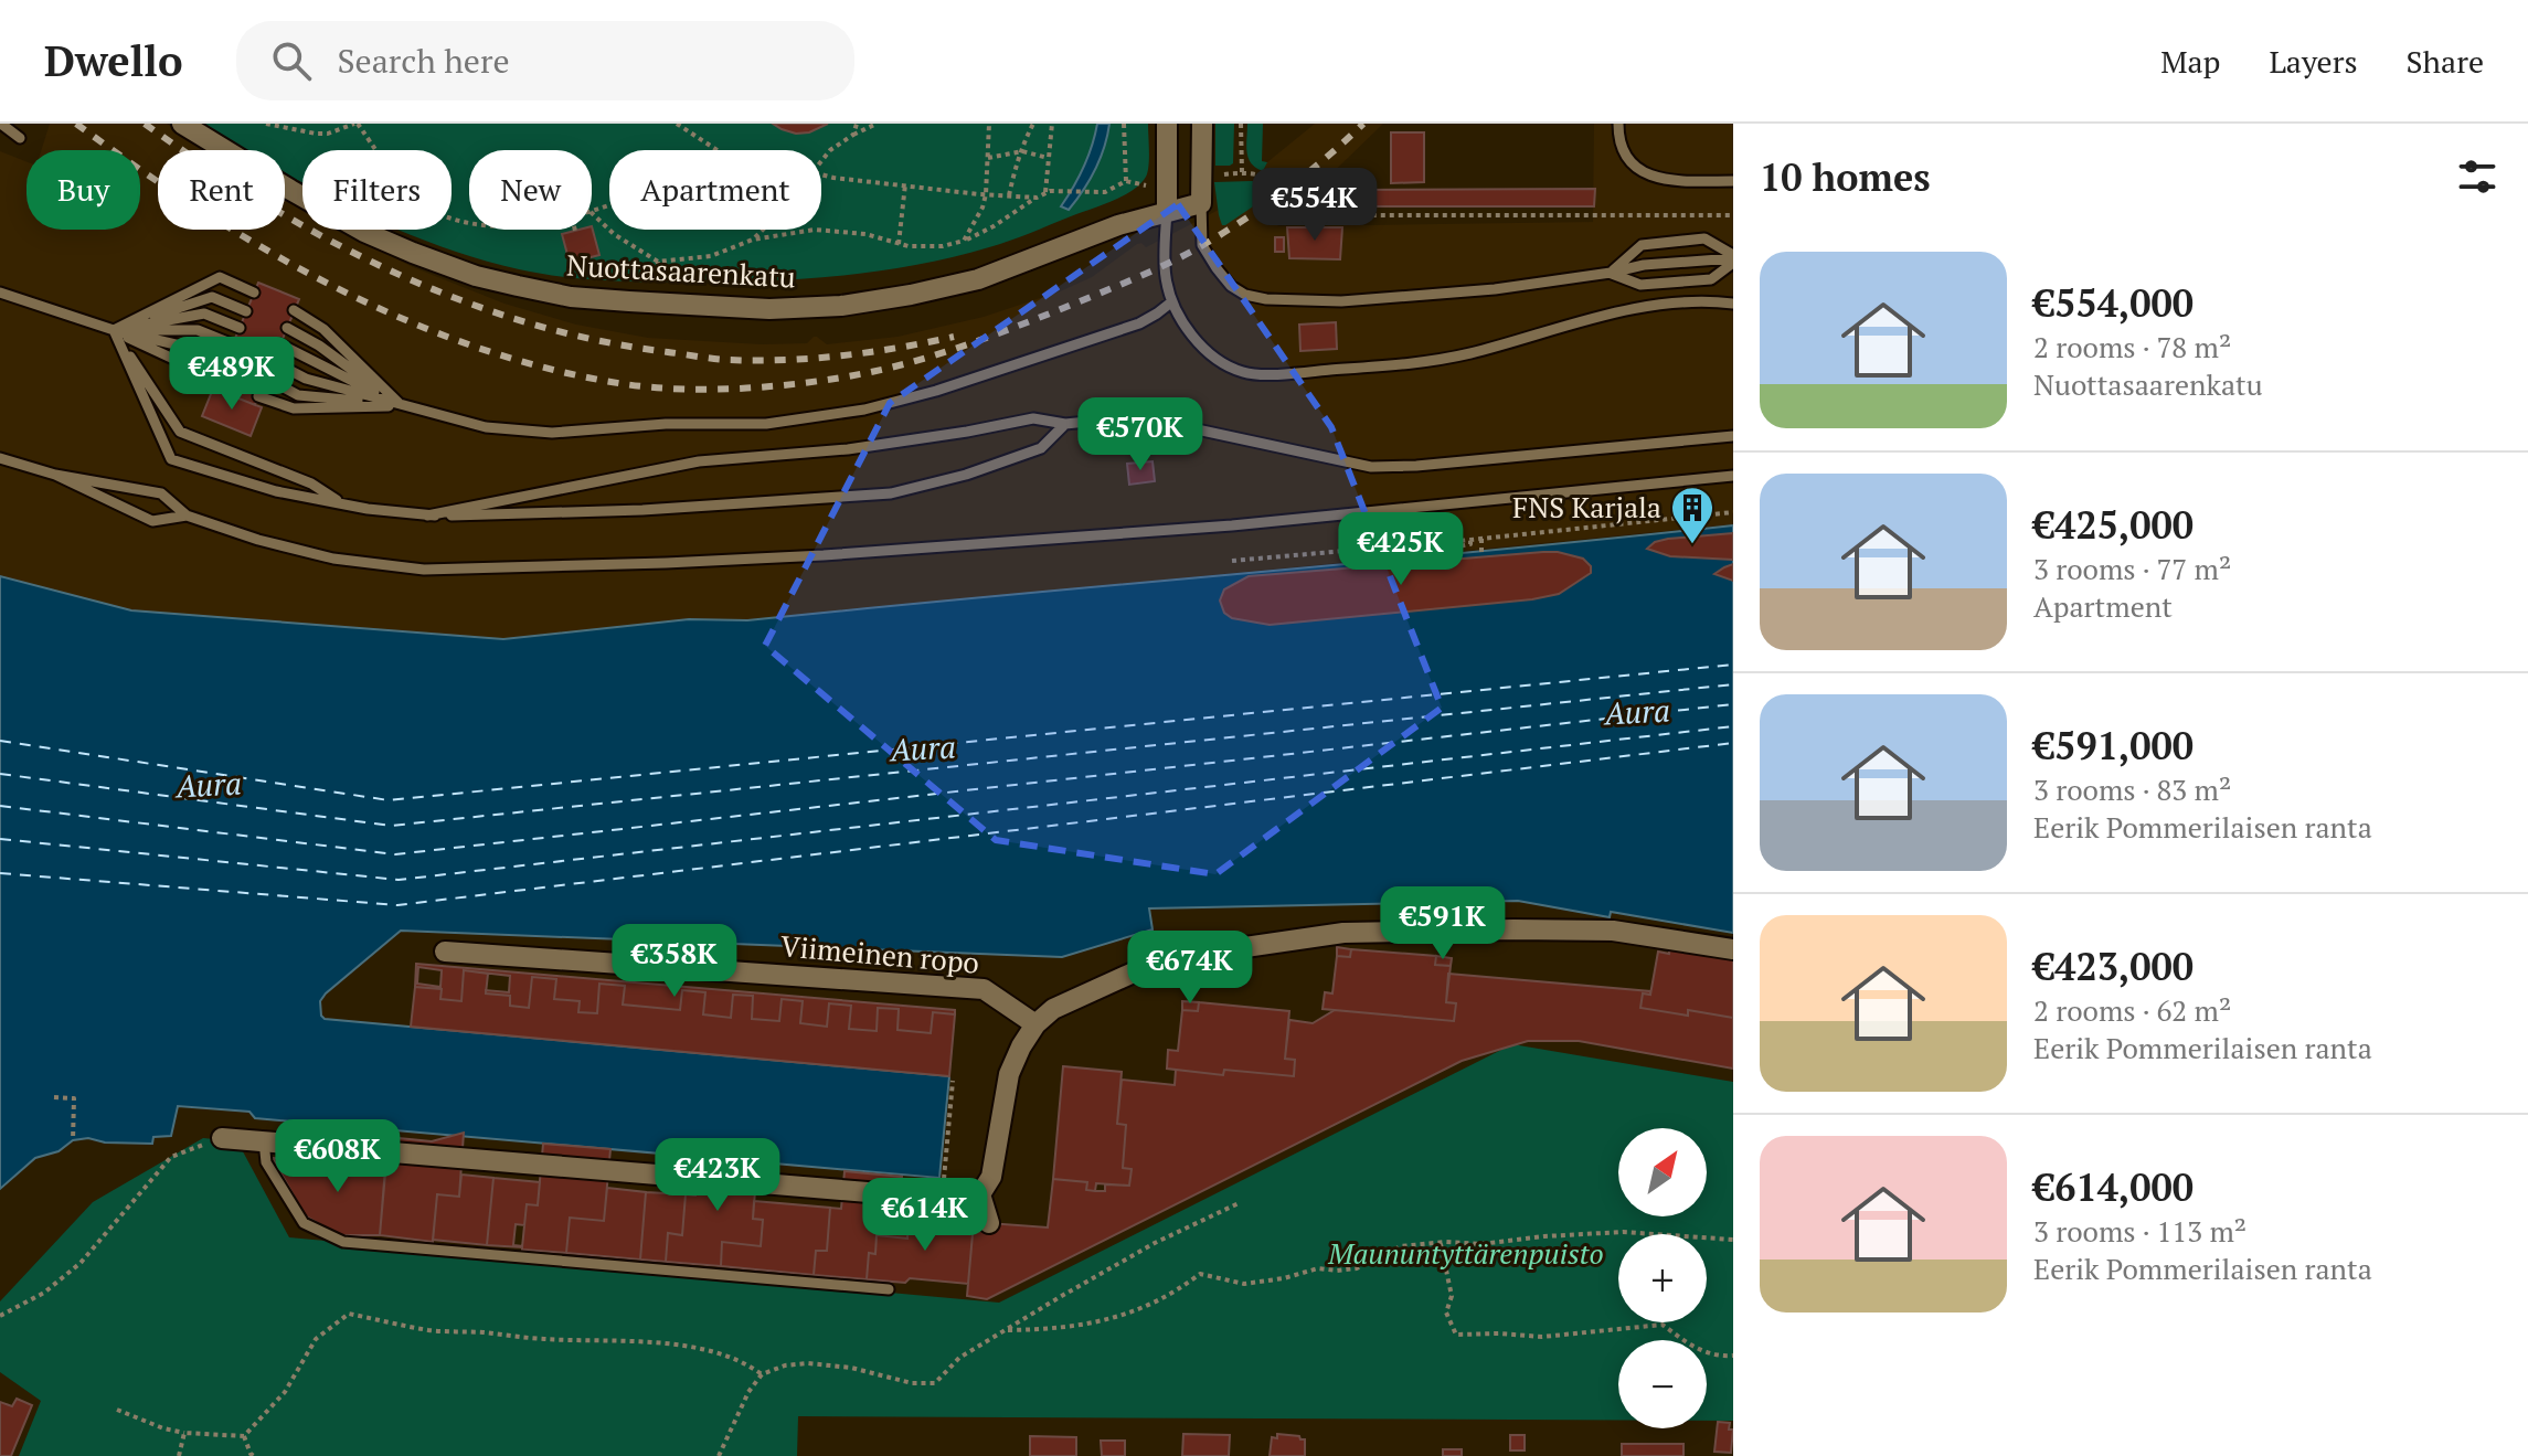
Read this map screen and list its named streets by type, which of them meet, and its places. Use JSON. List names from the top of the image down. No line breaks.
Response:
{"streets":{"street":["Nuottasaarenkatu","Viimeinen ropo"]},"water":["Aura"],"parks":["Maununtyttärenpuisto"],"places":{"building":["FNS Karjala"]},"north":"top right","page":{"header":"Dwello","search":"Search here","nav":["Map","Layers","Share"],"heading":"10 homes","chip":["Buy","Rent","Filters","New","Apartment"],"price":["€554K","€489K","€570K","€425K","€591K","€358K","€674K","€608K","€423K","€614K"],"list":[{"name":"€554,000","note":"2 rooms · 78 m² · Nuottasaarenkatu"},{"name":"€425,000","note":"3 rooms · 77 m² · Apartment"},{"name":"€591,000","note":"3 rooms · 83 m² · Eerik Pommerilaisen ranta"},{"name":"€423,000","note":"2 rooms · 62 m² · Eerik Pommerilaisen ranta"},{"name":"€614,000","note":"3 rooms · 113 m² · Eerik Pommerilaisen ranta"}],"map_buttons":["+","−"]}}
